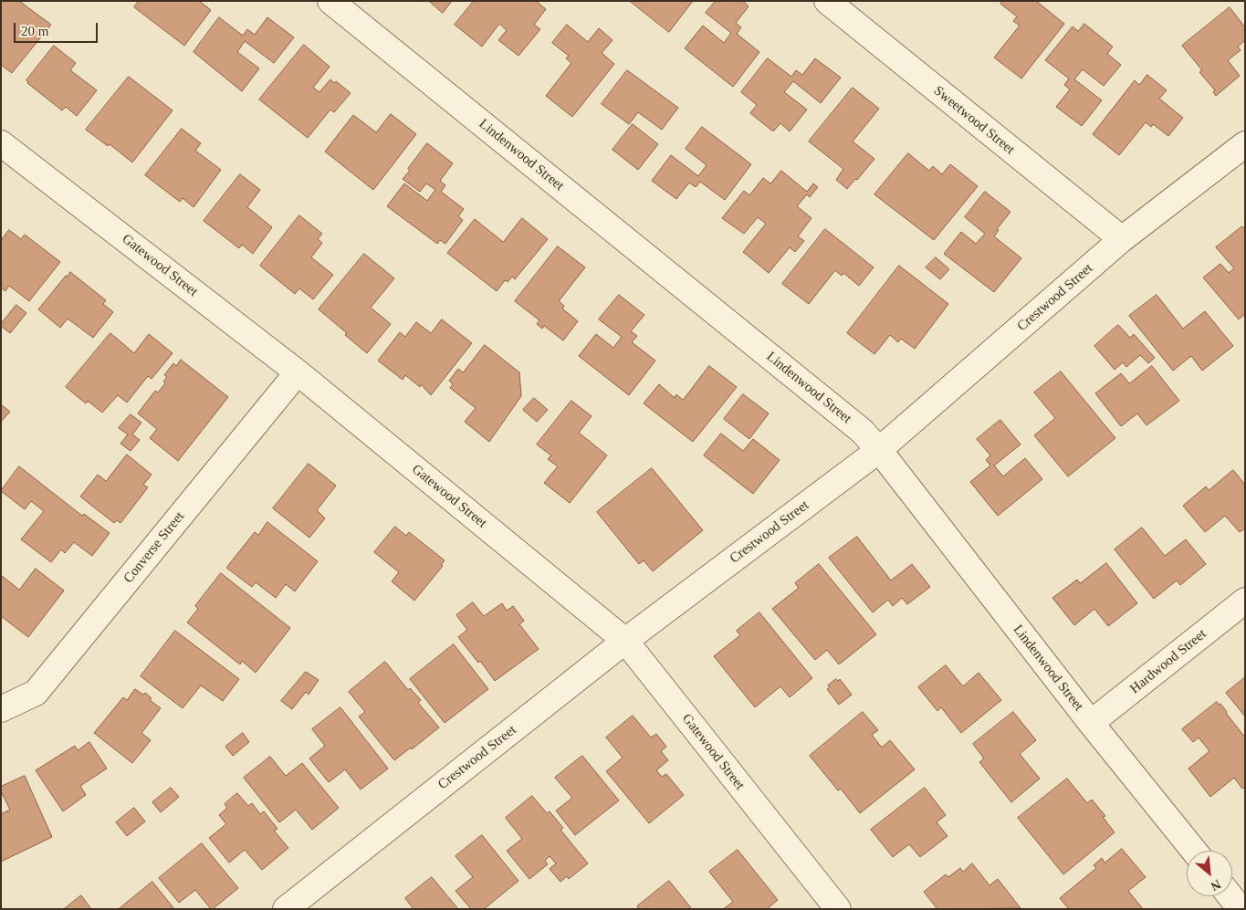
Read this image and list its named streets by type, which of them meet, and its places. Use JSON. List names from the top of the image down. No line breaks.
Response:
{"streets":{"street":["Sweetwood Street","Lindenwood Street","Gatewood Street","Crestwood Street","Converse Street","Hardwood Street"]},"crossings":[["Sweetwood Street","Crestwood Street"],["Lindenwood Street","Crestwood Street"],["Lindenwood Street","Hardwood Street"],["Gatewood Street","Crestwood Street"],["Gatewood Street","Converse Street"]],"scale_bar":"20 m","north":"bottom right"}
